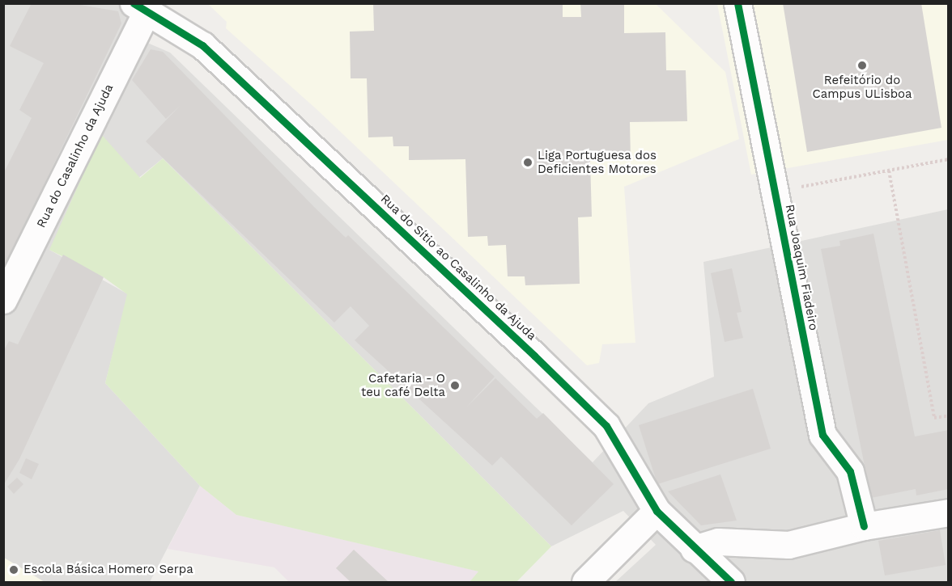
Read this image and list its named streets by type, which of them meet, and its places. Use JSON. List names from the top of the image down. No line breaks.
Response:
{"streets":{"street":["Rua do Casalinho da Ajuda","Rua do Sítio ao Casalinho da Ajuda","Rua Joaquim Fiadeiro"]},"crossings":[["Rua do Casalinho da Ajuda","Rua do Sítio ao Casalinho da Ajuda"]],"places":["Refeitório do Campus ULisboa","Liga Portuguesa dos Deficientes Motores","Cafetaria - O teu café Delta","Escola Básica Homero Serpa"]}
